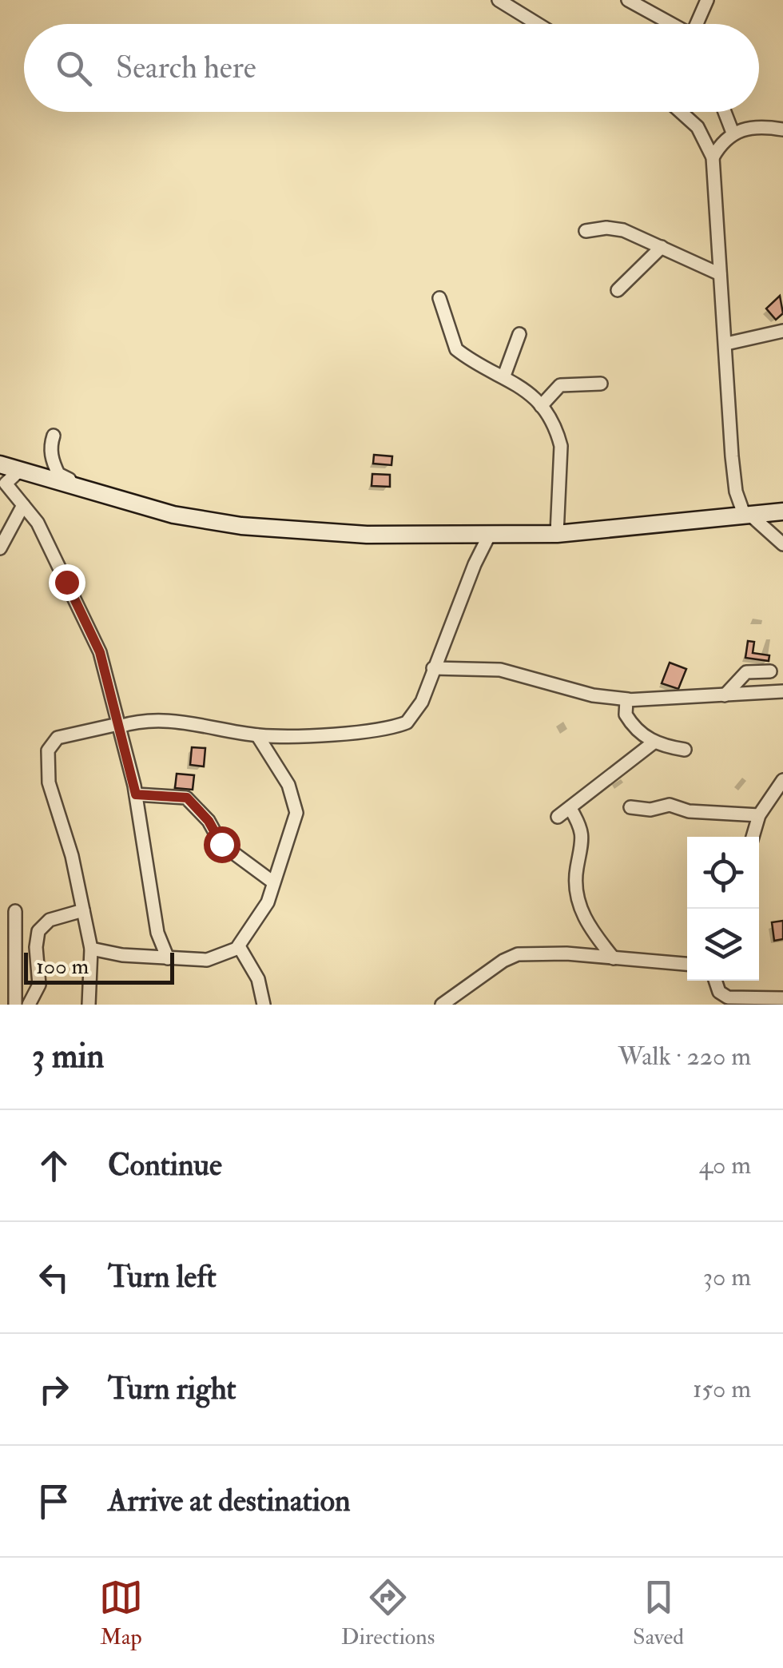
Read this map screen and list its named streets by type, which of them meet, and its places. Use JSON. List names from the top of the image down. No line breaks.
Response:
{"scale_bar":"100 m","page":{"search":"Search here","scale":"100 m","heading":["3 min","Walk · 220 m"],"list":[["Continue","40 m"],["Turn left","30 m"],["Turn right","150 m"],"Arrive at destination"],"nav":["Map","Directions","Saved"]}}
